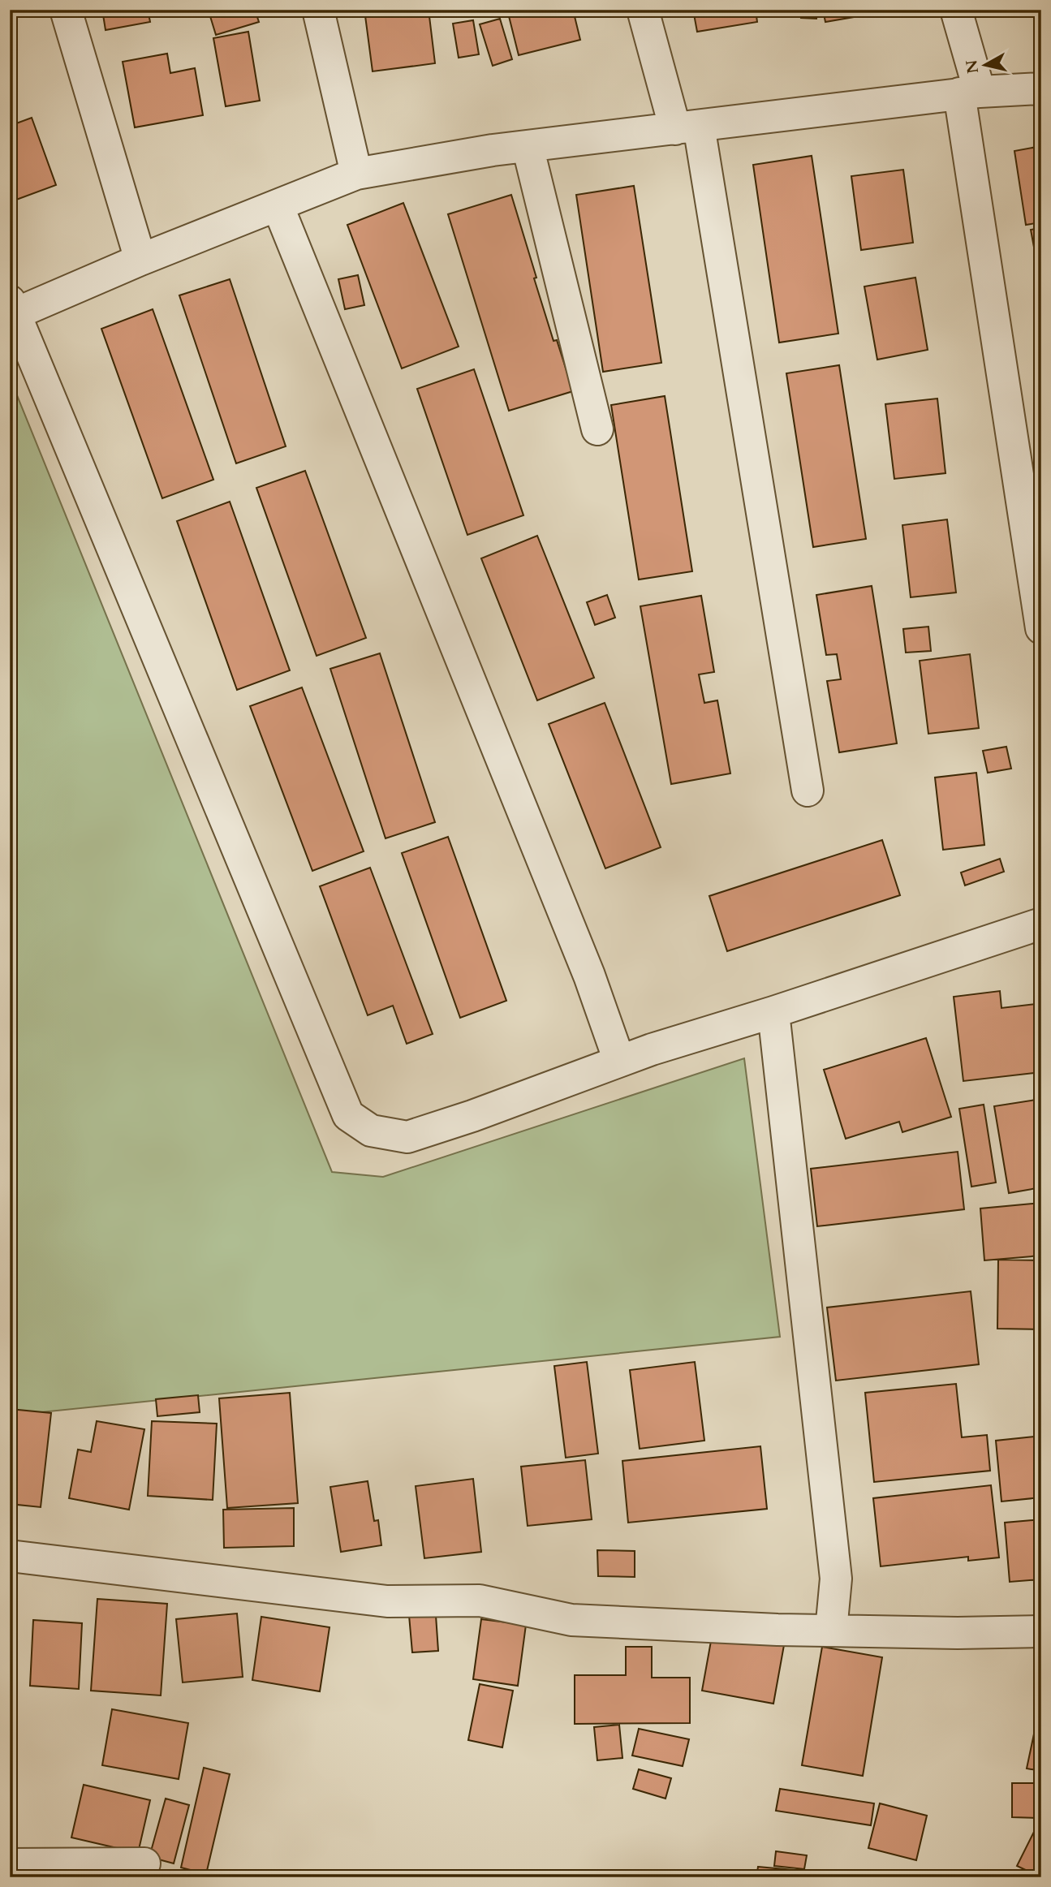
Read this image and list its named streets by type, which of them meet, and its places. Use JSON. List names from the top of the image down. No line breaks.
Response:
{"north":"left"}
